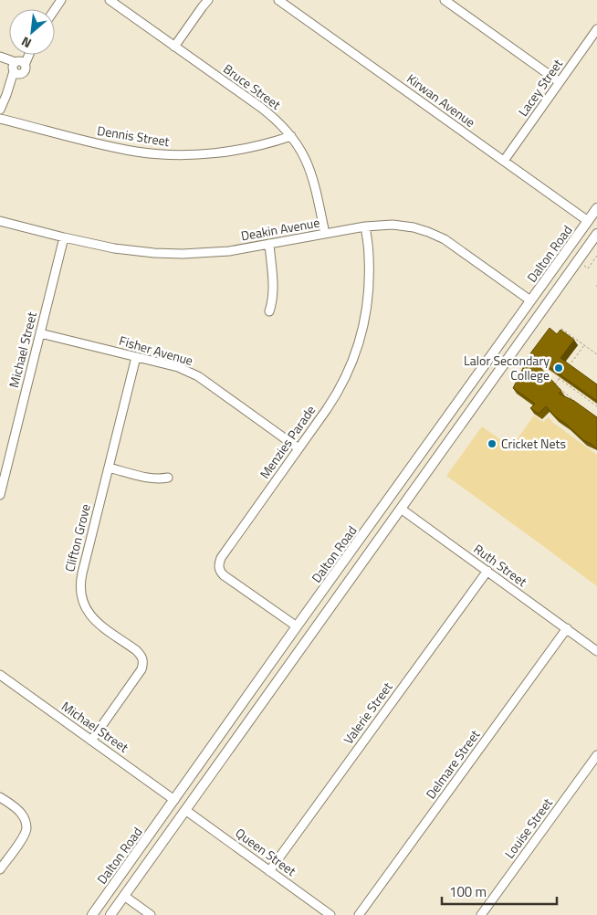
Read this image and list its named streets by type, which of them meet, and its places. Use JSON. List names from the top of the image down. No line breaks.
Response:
{"streets":{"main road":["Deakin Avenue","Dalton Road","Ruth Street"],"street":["Bruce Street","Lacey Street","Kirwan Avenue","Dennis Street","Michael Street","Fisher Avenue","Menzies Parade","Clifton Grove","Valerie Street","Delmare Street","Louise Street","Queen Street"]},"crossings":[["Bruce Street","Dennis Street"],["Bruce Street","Deakin Avenue"],["Lacey Street","Kirwan Avenue"],["Kirwan Avenue","Dalton Road"],["Deakin Avenue","Dalton Road"],["Deakin Avenue","Michael Street"],["Deakin Avenue","Menzies Parade"],["Dalton Road","Michael Street"],["Dalton Road","Menzies Parade"],["Dalton Road","Ruth Street"],["Michael Street","Fisher Avenue"],["Michael Street","Clifton Grove"],["Fisher Avenue","Menzies Parade"],["Fisher Avenue","Clifton Grove"],["Ruth Street","Valerie Street"],["Ruth Street","Delmare Street"],["Valerie Street","Queen Street"]],"places":["Lalor Secondary College","Cricket Nets"],"scale_bar":"100 m","north":"bottom left"}
